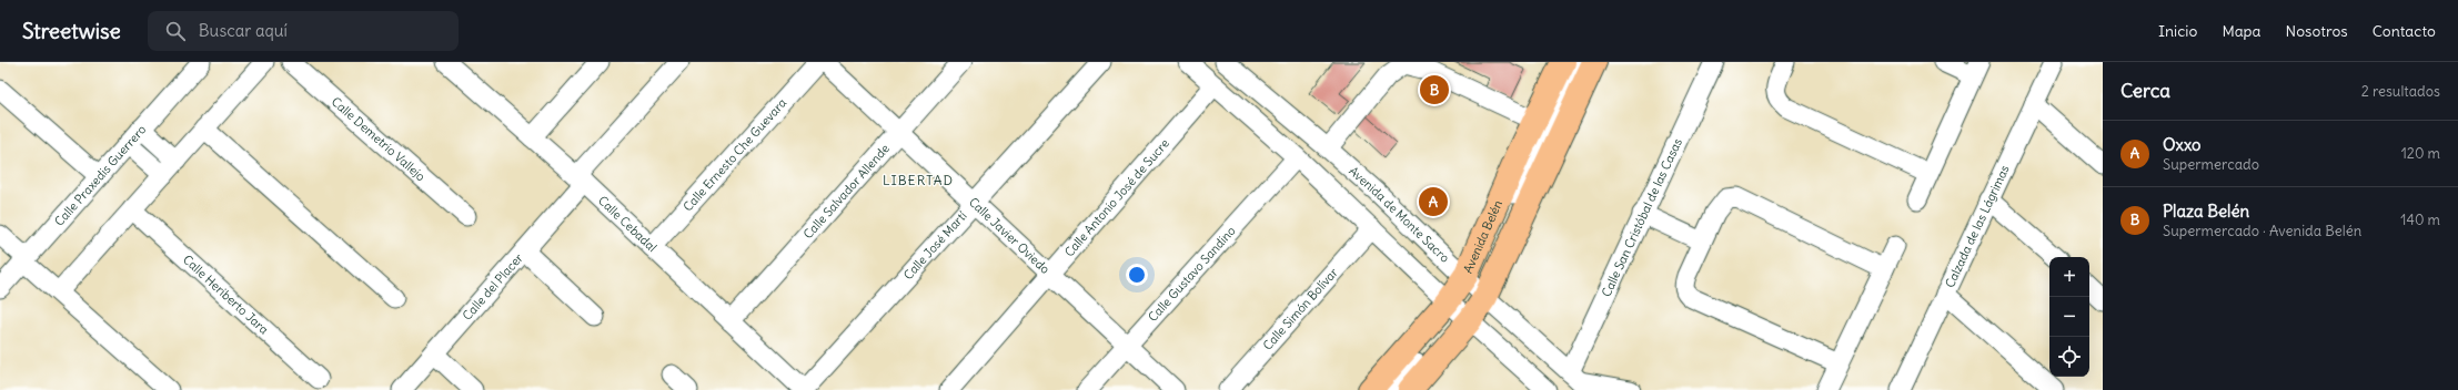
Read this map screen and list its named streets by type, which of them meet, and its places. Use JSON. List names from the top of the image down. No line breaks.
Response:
{"streets":{"main road":["Avenida Belén"],"street":["Calle Demetrio Vallejo","Calle Ernesto Che Guevara","Calle Praxedis Guerrero","Calle Salvador Allende","Calle Antonio José de Sucre","Avenida de Monte Sacro","Calle San Cristóbal de las Casas","Calle Cebadal","Calzada de las Lágrimas","Calle Javier Oviedo","Calle José Martí","Calle Gustavo Sandino","Calle del Placer","Calle Heriberto Jara","Calle Simón Bolívar"]},"crossings":[["Calle Ernesto Che Guevara","Calle Cebadal"],["Calle Salvador Allende","Calle Cebadal"],["Calle Salvador Allende","Calle Javier Oviedo"],["Calle Antonio José de Sucre","Calle Javier Oviedo"],["Avenida de Monte Sacro","Calle San Cristóbal de las Casas"],["Avenida de Monte Sacro","Avenida Belén"],["Calle Cebadal","Calle José Martí"],["Calle Cebadal","Calle del Placer"],["Calle Javier Oviedo","Calle José Martí"],["Calle Javier Oviedo","Calle Gustavo Sandino"]],"districts":["LIBERTAD"],"page":{"header":"Streetwise","search":"Buscar aquí","nav":["Inicio","Mapa","Nosotros","Contacto"],"heading":["Cerca","2 resultados"],"pins":["B","A"],"list":[{"mark":"A","name":"Oxxo","note":"Supermercado","value":"120 m"},{"mark":"B","name":"Plaza Belén","note":"Supermercado · Avenida Belén","value":"140 m"}],"map_buttons":["+","−"]}}
